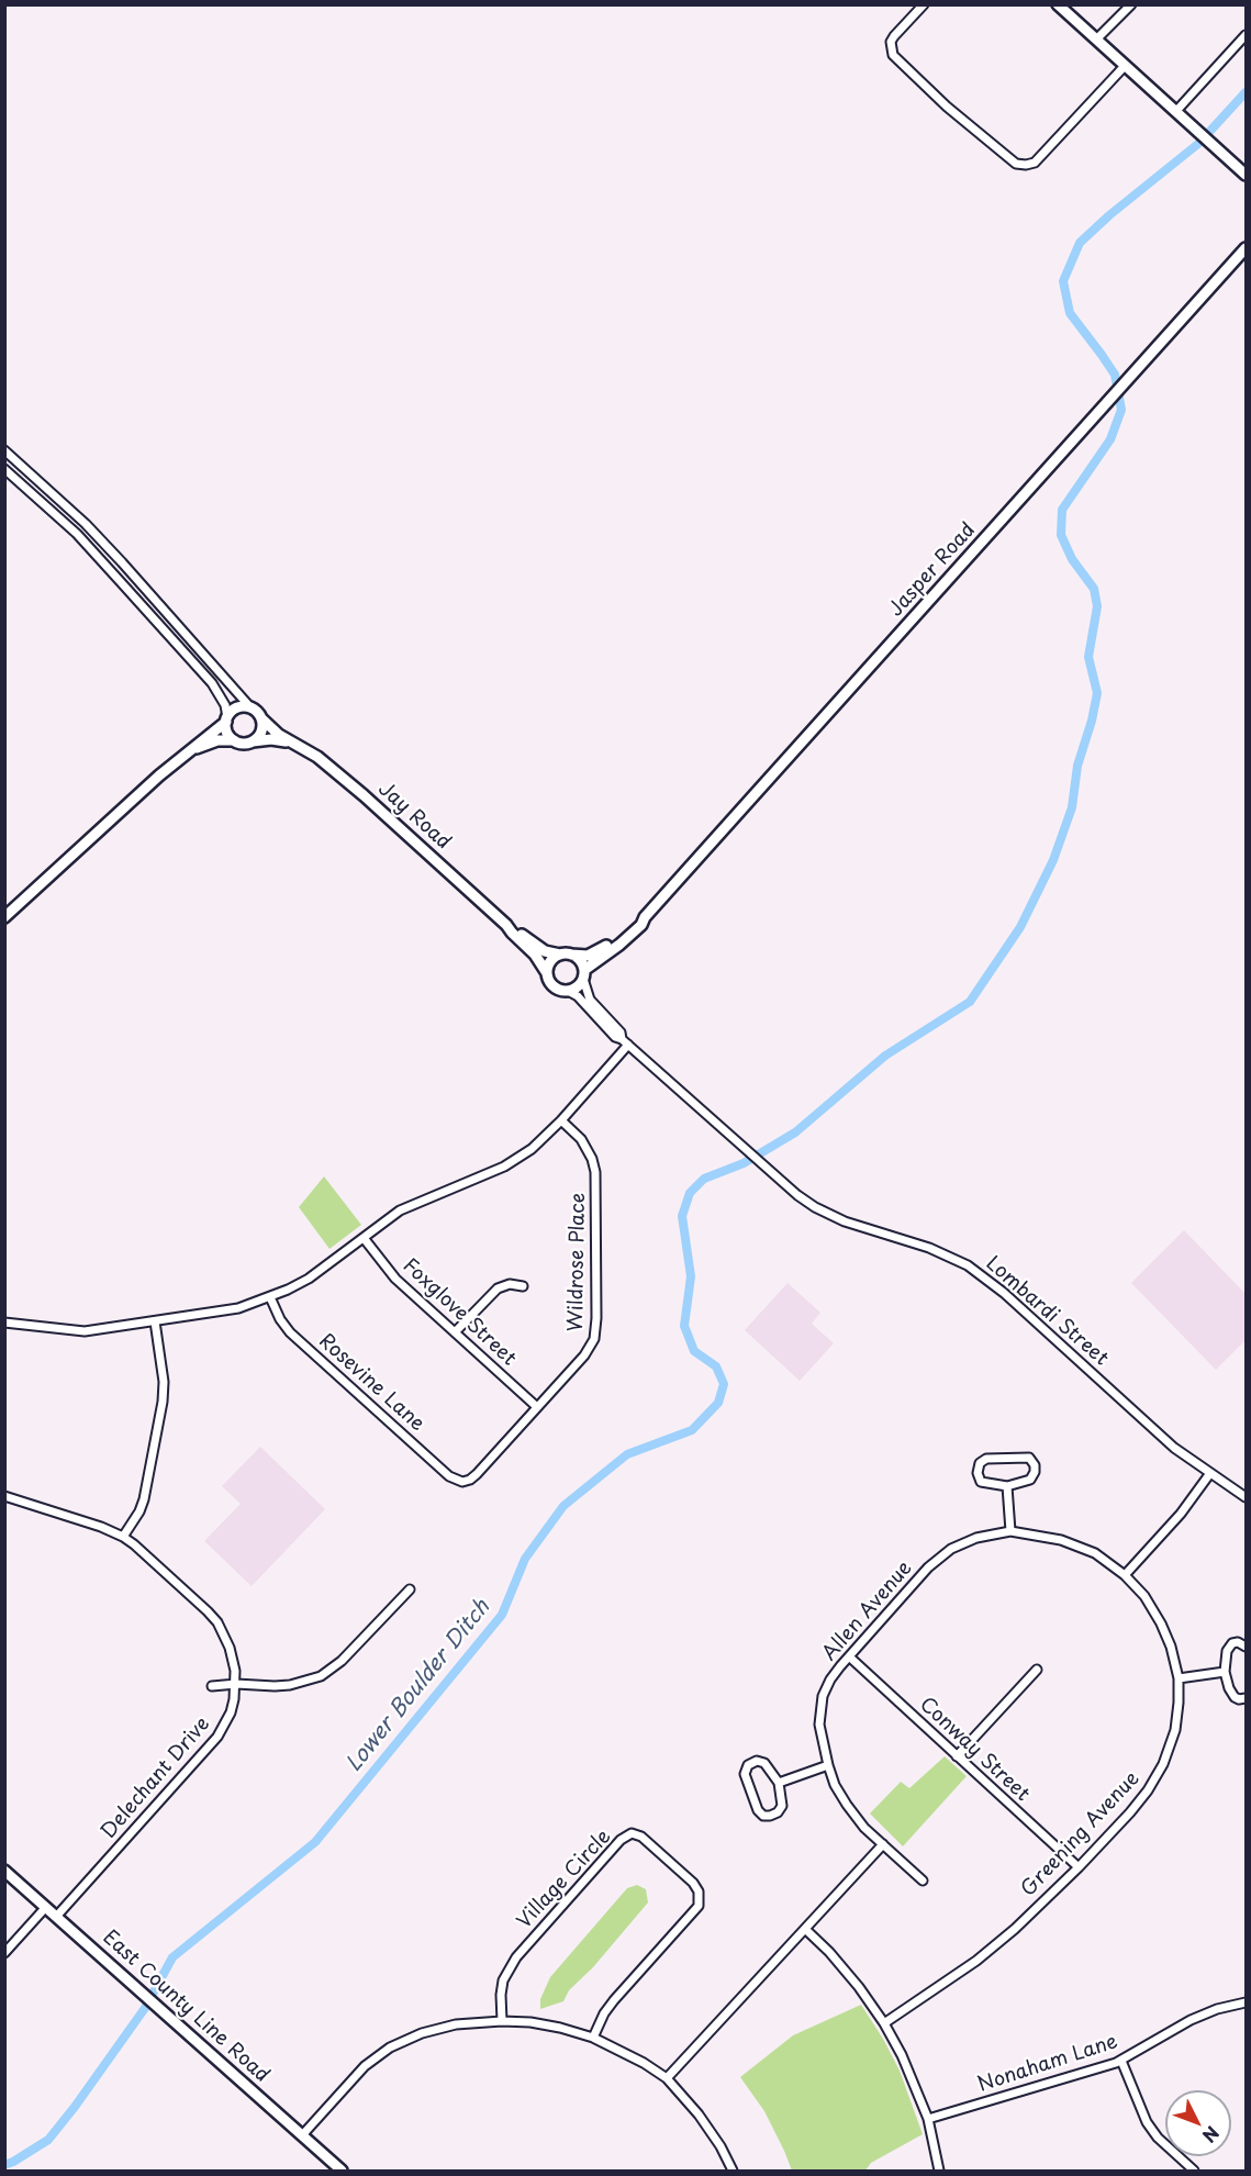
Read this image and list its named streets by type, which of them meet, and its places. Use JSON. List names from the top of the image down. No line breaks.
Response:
{"streets":{"street":["Jasper Road","Jay Road","Wildrose Place","Lombardi Street","Foxglove Street","Rosevine Lane","Allen Avenue","Conway Street","Delechant Drive","Greening Avenue","Village Circle","East County Line Road","Nonaham Lane"]},"crossings":[["Jasper Road","Jay Road"],["Jasper Road","Lombardi Street"],["Jay Road","Lombardi Street"],["Wildrose Place","Foxglove Street"],["Wildrose Place","Rosevine Lane"],["Allen Avenue","Conway Street"],["Allen Avenue","Greening Avenue"],["Conway Street","Greening Avenue"],["Delechant Drive","East County Line Road"]],"water":["Lower Boulder Ditch"],"north":"bottom right"}
